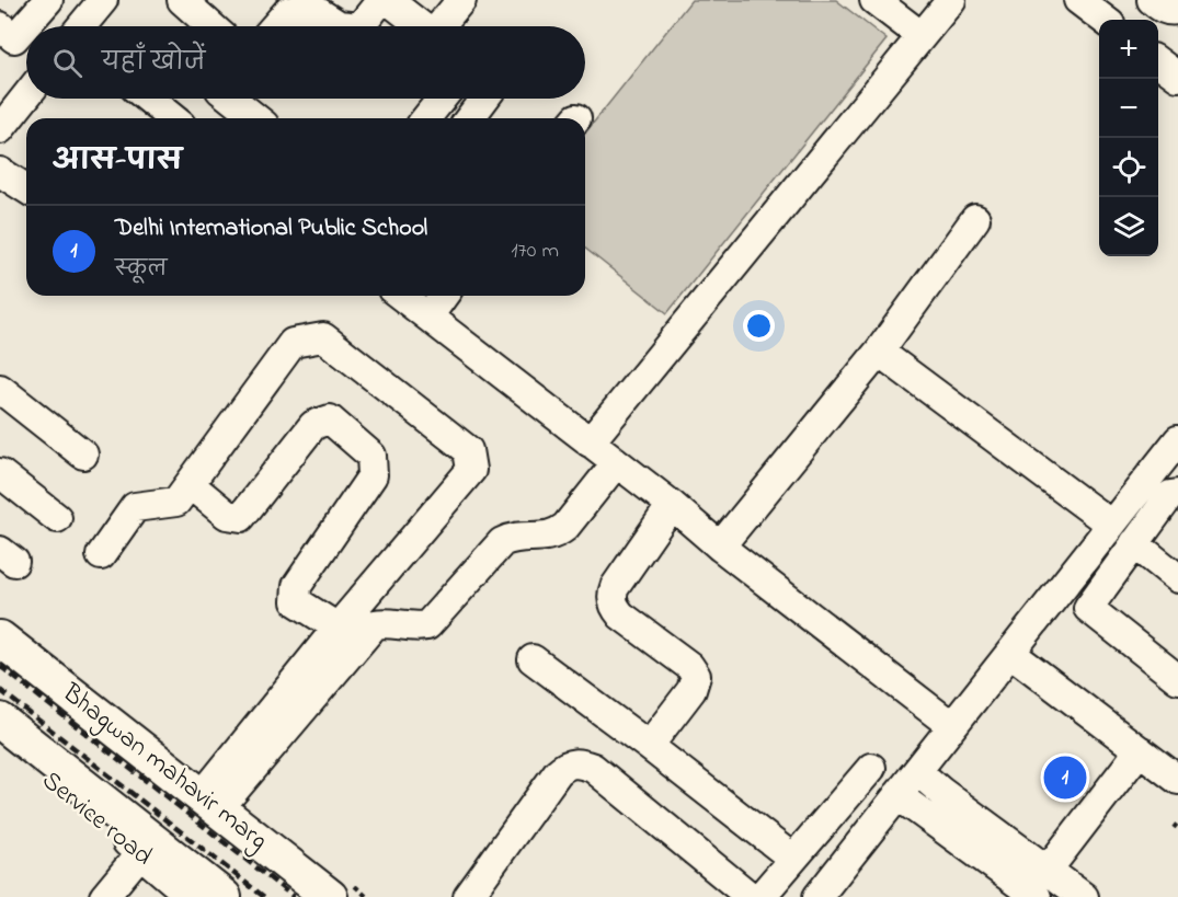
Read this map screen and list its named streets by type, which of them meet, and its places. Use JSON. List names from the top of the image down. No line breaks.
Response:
{"streets":{"main road":["Bhagwan mahavir marg"],"street":["Service road"]},"page":{"map_buttons":["+","−"],"search":"यहाँ खोजें","heading":"आस-पास","list":[{"mark":"1","name":"Delhi International Public School","note":"स्कूल","value":"170 m"}],"pins":"1"}}
